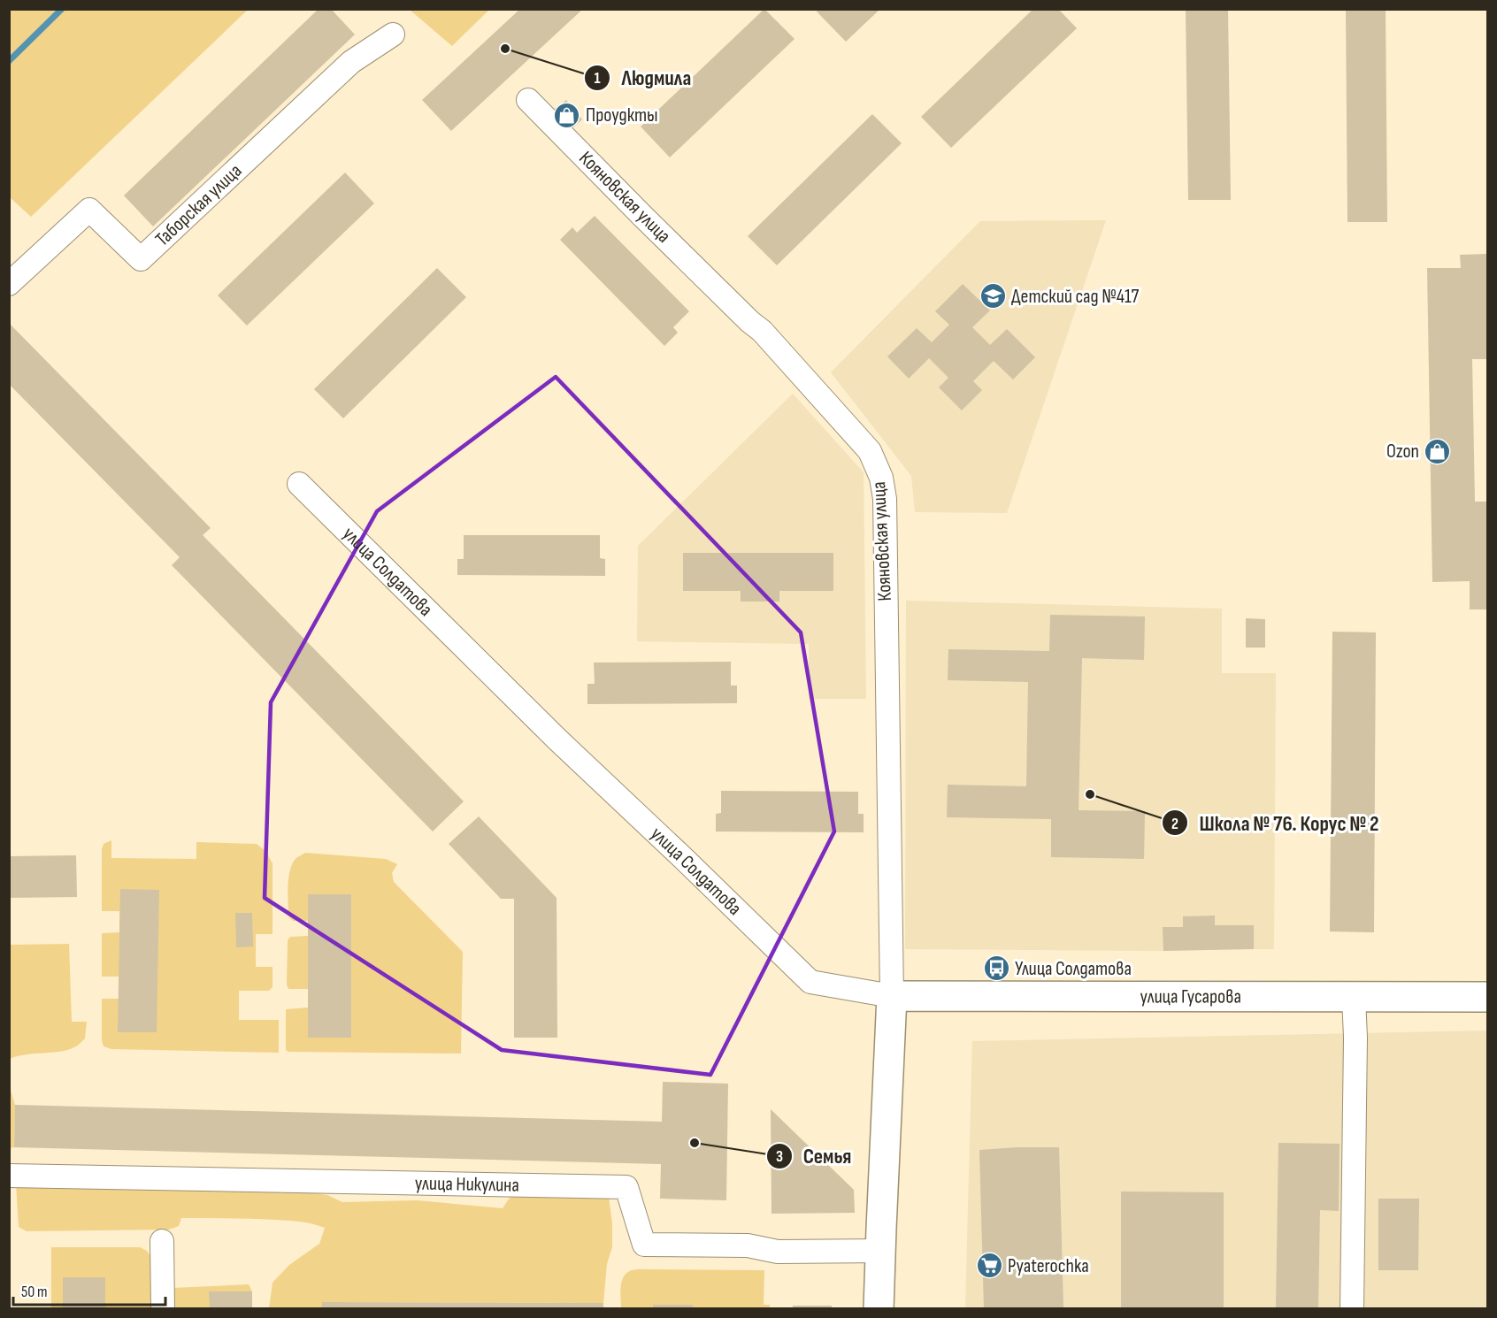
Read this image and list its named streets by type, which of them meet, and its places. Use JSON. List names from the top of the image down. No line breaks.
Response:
{"streets":{"street":["Кояновская улица","Таборская улица","улица Солдатова","улица Гусарова","улица Никулина"]},"crossings":[["Кояновская улица","улица Солдатова"],["Кояновская улица","улица Гусарова"],["улица Солдатова","улица Гусарова"]],"places":{"other":["Людмила","Школа № 76. Корус № 2","Семья"],"shop":["Проудкты","Ozon"],"school or university":["Детский сад №417"],"bus stop":["Улица Солдатова"],"supermarket":["Pyaterochka"]},"scale_bar":"50 m"}
